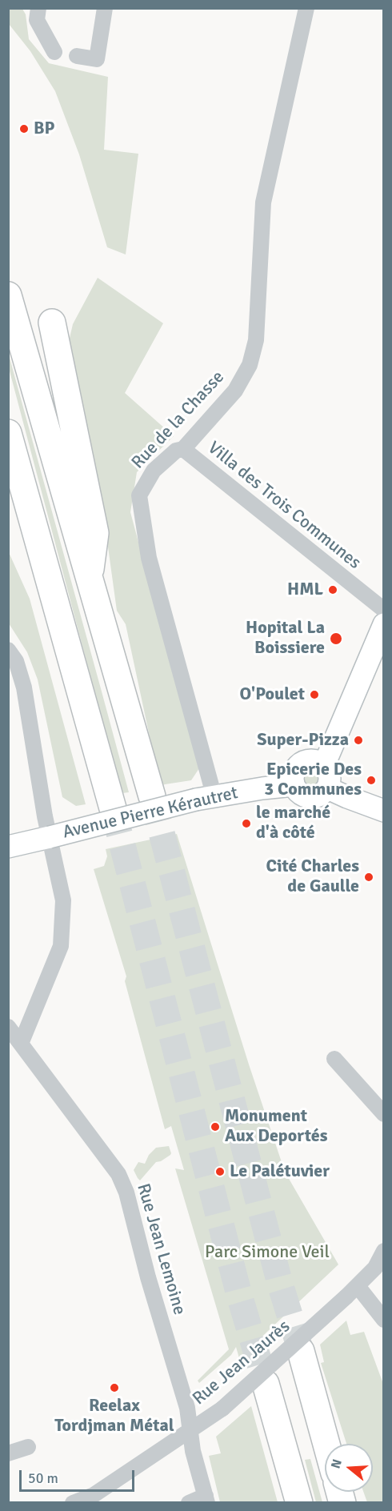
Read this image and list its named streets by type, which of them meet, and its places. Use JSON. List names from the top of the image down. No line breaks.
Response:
{"streets":{"main road":["Avenue Pierre Kérautret"],"street":["Rue de la Chasse","Villa des Trois Communes","Rue Jean Lemoine","Rue Jean Jaurès"]},"crossings":[["Rue de la Chasse","Villa des Trois Communes"],["Rue de la Chasse","Avenue Pierre Kérautret"],["Rue Jean Lemoine","Rue Jean Jaurès"]],"parks":["Parc Simone Veil"],"places":["BP","HML","Hopital La Boissiere","O'Poulet","Super-Pizza","Epicerie Des 3 Communes","le marché d'à côté","Cité Charles de Gaulle","Monument Aux Deportés","Le Palétuvier","Reelax Tordjman Métal"],"scale_bar":"50 m","north":"left"}
